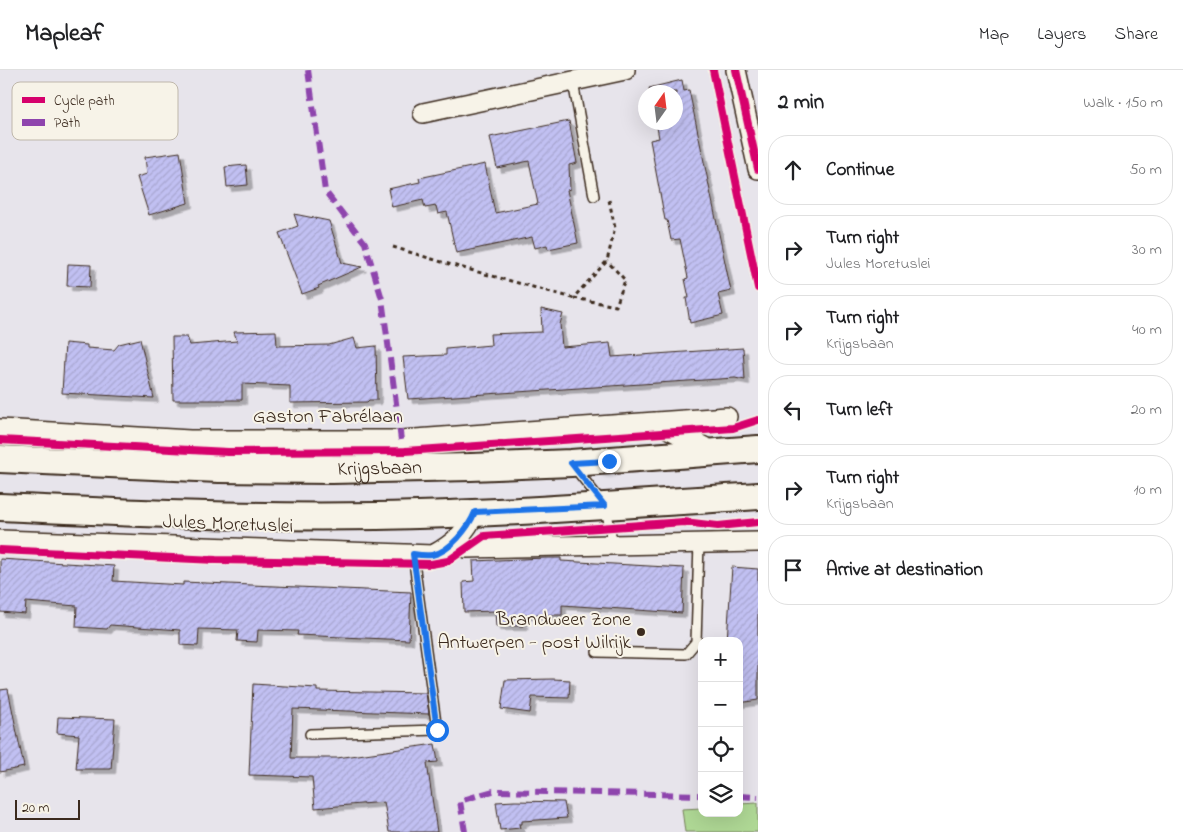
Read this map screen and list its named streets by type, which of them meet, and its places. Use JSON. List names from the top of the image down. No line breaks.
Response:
{"streets":{"main road":["Krijgsbaan"],"street":["Gaston Fabrélaan","Jules Moretuslei"]},"places":["Brandweer Zone Antwerpen - post Wilrijk"],"legend":["Cycle path","Path"],"scale_bar":"20 m","north":"top","page":{"header":"Mapleaf","nav":["Map","Layers","Share"],"heading":["2 min","Walk · 150 m"],"list":[["Continue","50 m"],["Turn right","Jules Moretuslei","30 m"],["Turn right","Krijgsbaan","40 m"],["Turn left","20 m"],["Turn right","Krijgsbaan","10 m"],"Arrive at destination"],"map_buttons":["+","−"],"scale":"20 m"}}
